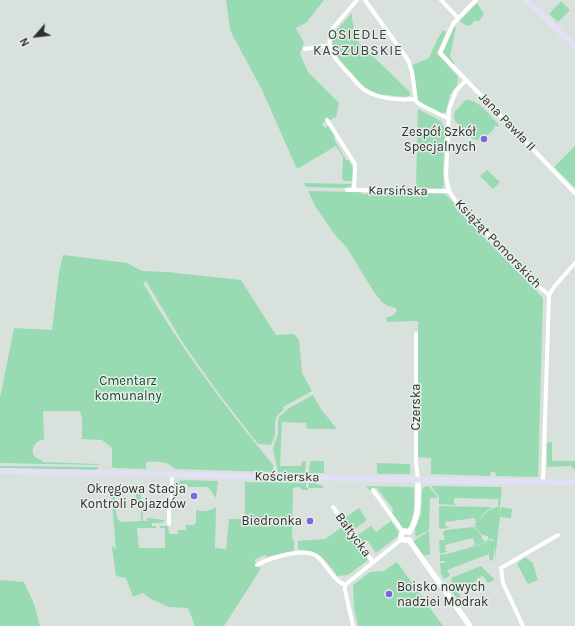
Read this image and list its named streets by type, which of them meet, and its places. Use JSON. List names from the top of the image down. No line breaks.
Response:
{"streets":{"main road":["Kościerska"],"street":["Jana Pawła II","Karsińska","Książąt Pomorskich","Czerska","Bałtycka"]},"crossings":[["Jana Pawła II","Książąt Pomorskich"],["Karsińska","Książąt Pomorskich"],["Książąt Pomorskich","Kościerska"],["Czerska","Kościerska"]],"districts":["OSIEDLE KASZUBSKIE"],"parks":["Cmentarz komunalny"],"places":["Zespół Szkół Specjalnych","Okręgowa Stacja Kontroli Pojazdów","Biedronka","Boisko nowych nadziei Modrak"],"north":"bottom left"}
